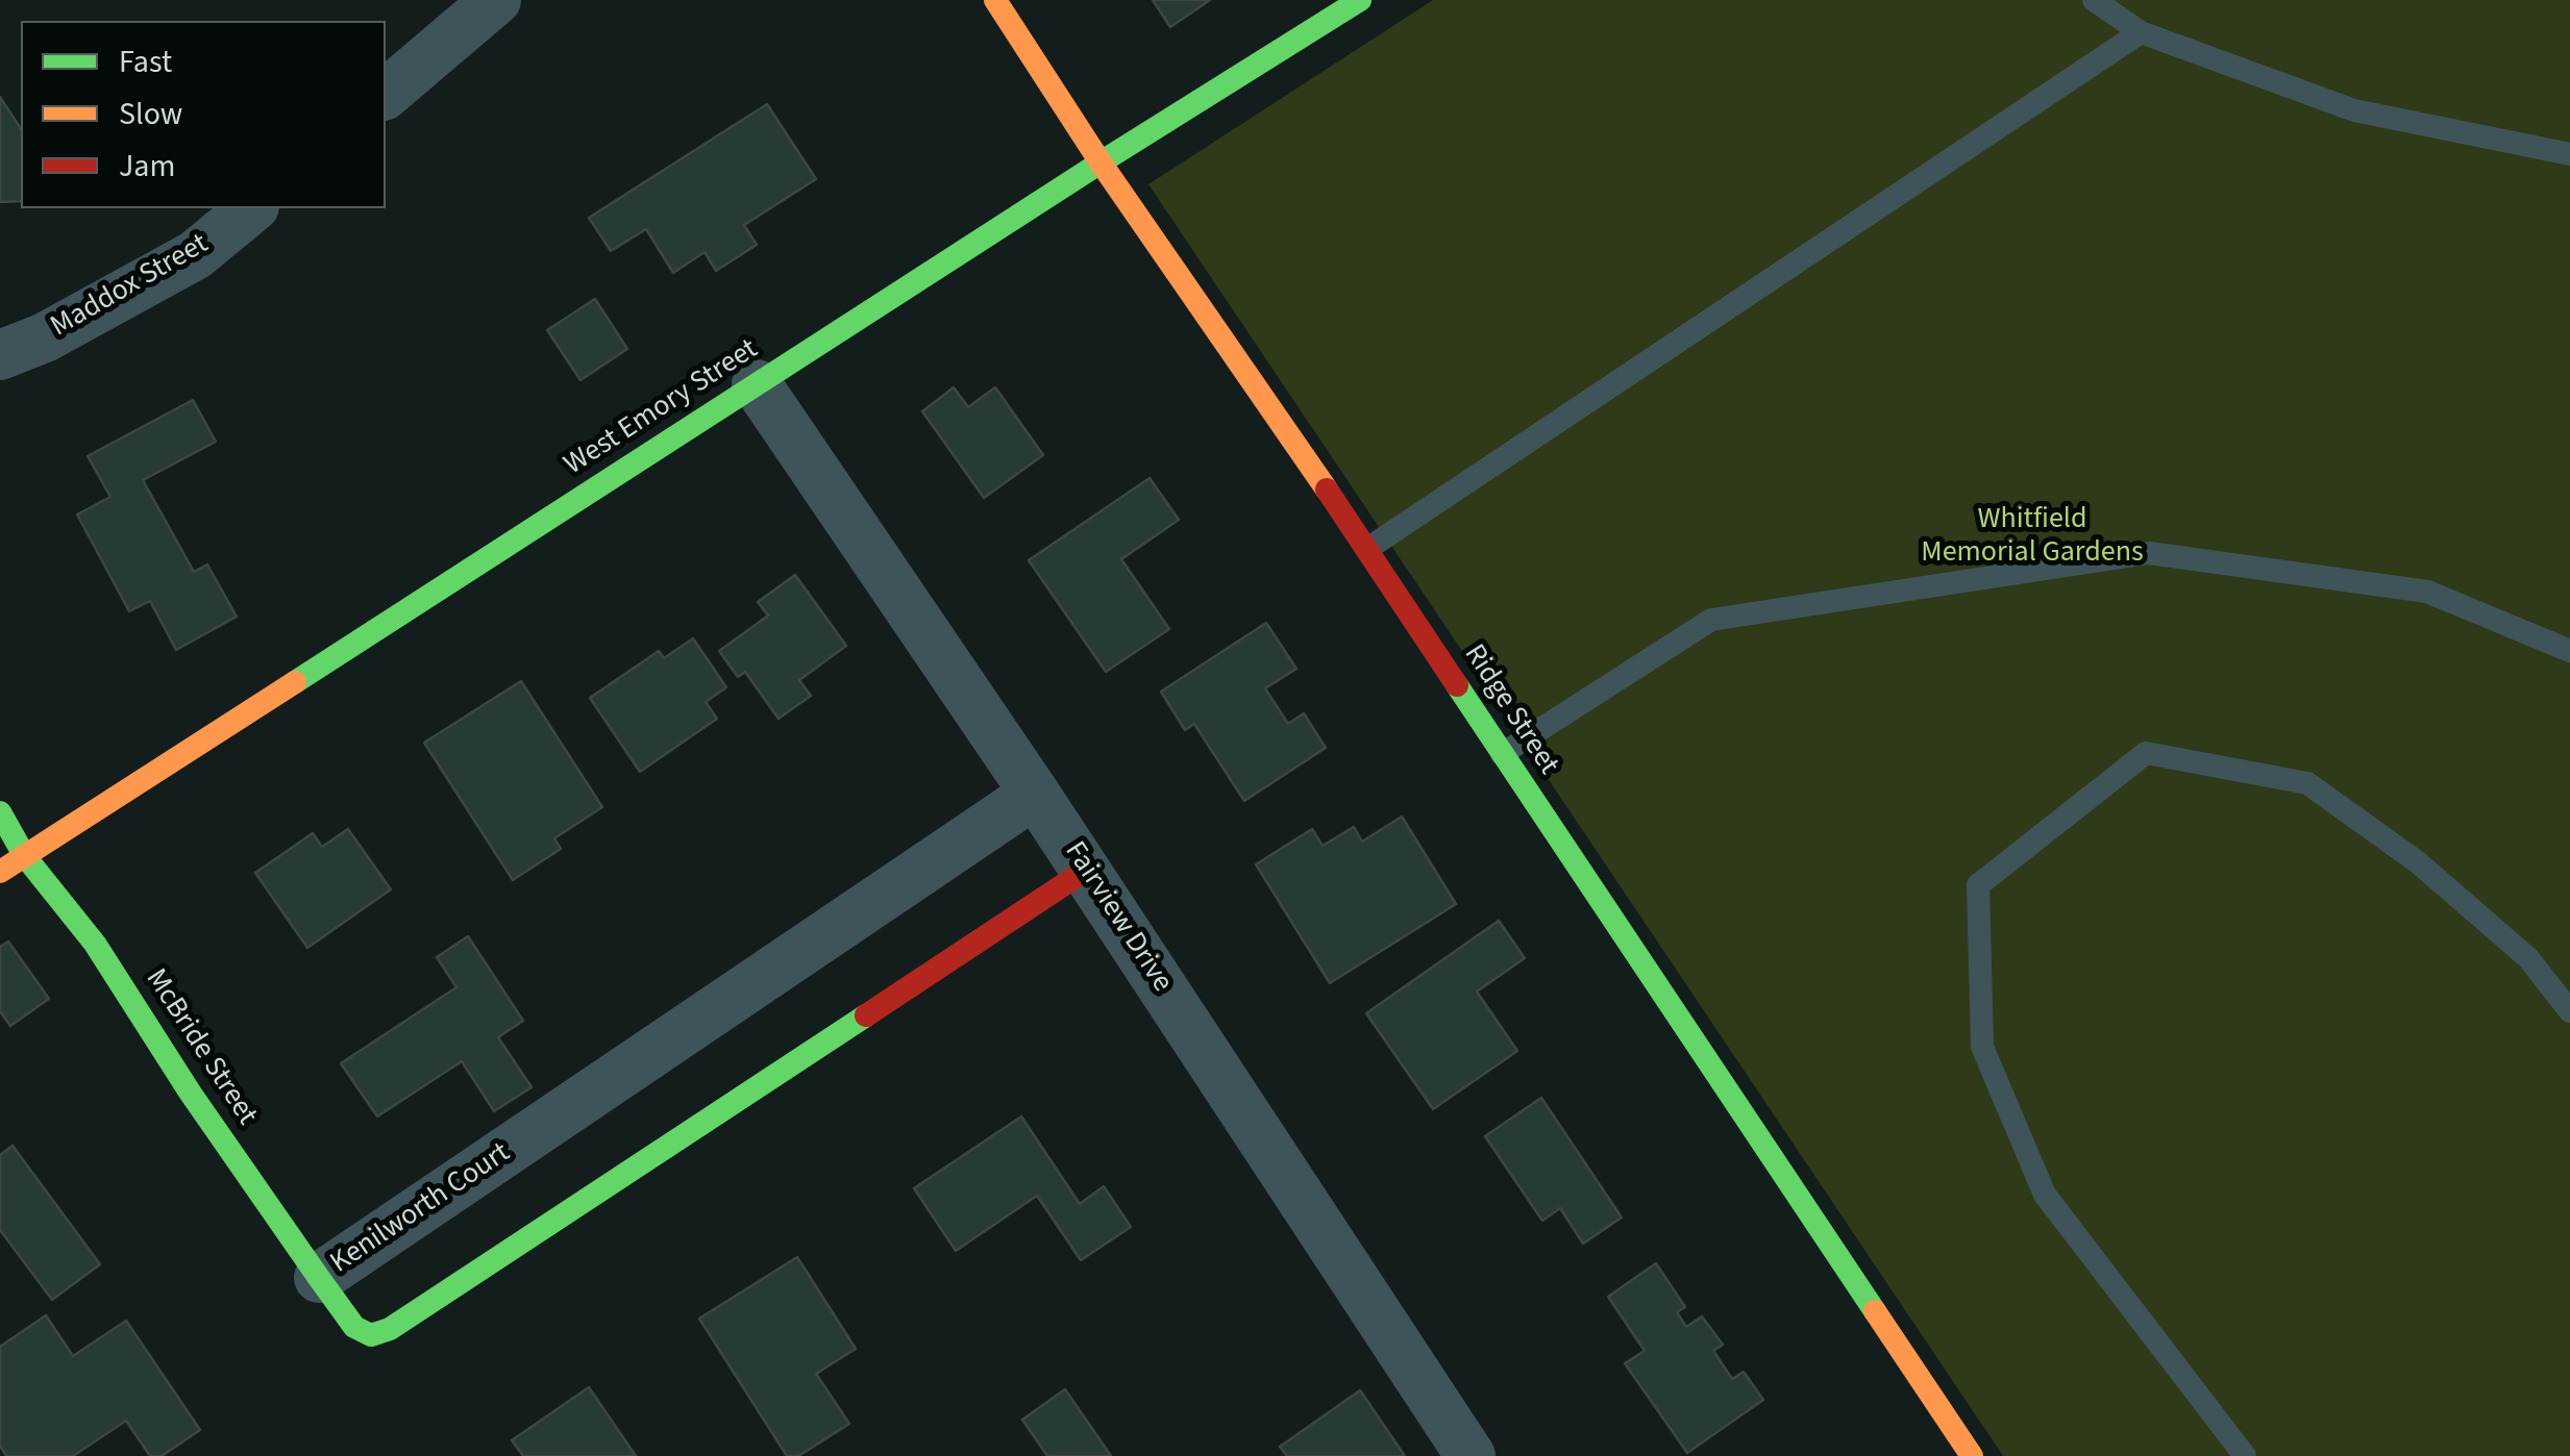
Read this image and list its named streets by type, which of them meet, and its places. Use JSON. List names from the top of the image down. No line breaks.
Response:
{"streets":{"street":["Maddox Street","West Emory Street","Ridge Street","Fairview Drive","McBride Street","Kenilworth Court"]},"crossings":[["West Emory Street","Ridge Street"],["West Emory Street","Fairview Drive"],["West Emory Street","McBride Street"],["Fairview Drive","Kenilworth Court"],["McBride Street","Kenilworth Court"]],"parks":["Whitfield Memorial Gardens"],"legend":["Fast","Slow","Jam"]}
